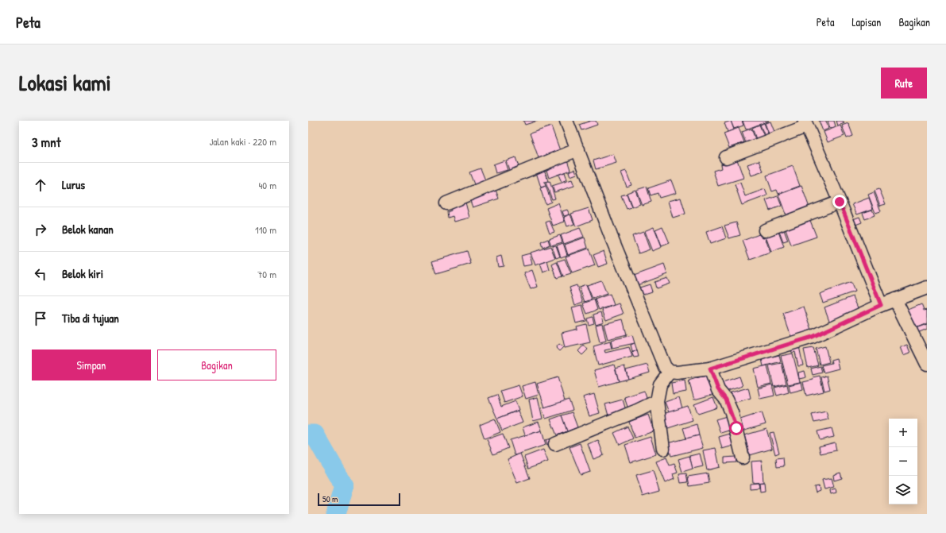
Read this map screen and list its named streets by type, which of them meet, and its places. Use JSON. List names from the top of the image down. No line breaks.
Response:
{"scale_bar":"50 m","page":{"header":"Peta","nav":["Peta","Lapisan","Bagikan"],"title":"Lokasi kami","buttons":["Rute",["Simpan","Bagikan"]],"heading":["3 mnt","Jalan kaki · 220 m"],"list":[["Lurus","40 m"],["Belok kanan","110 m"],["Belok kiri","70 m"],"Tiba di tujuan"],"map_buttons":["+","−"],"scale":"50 m"}}
